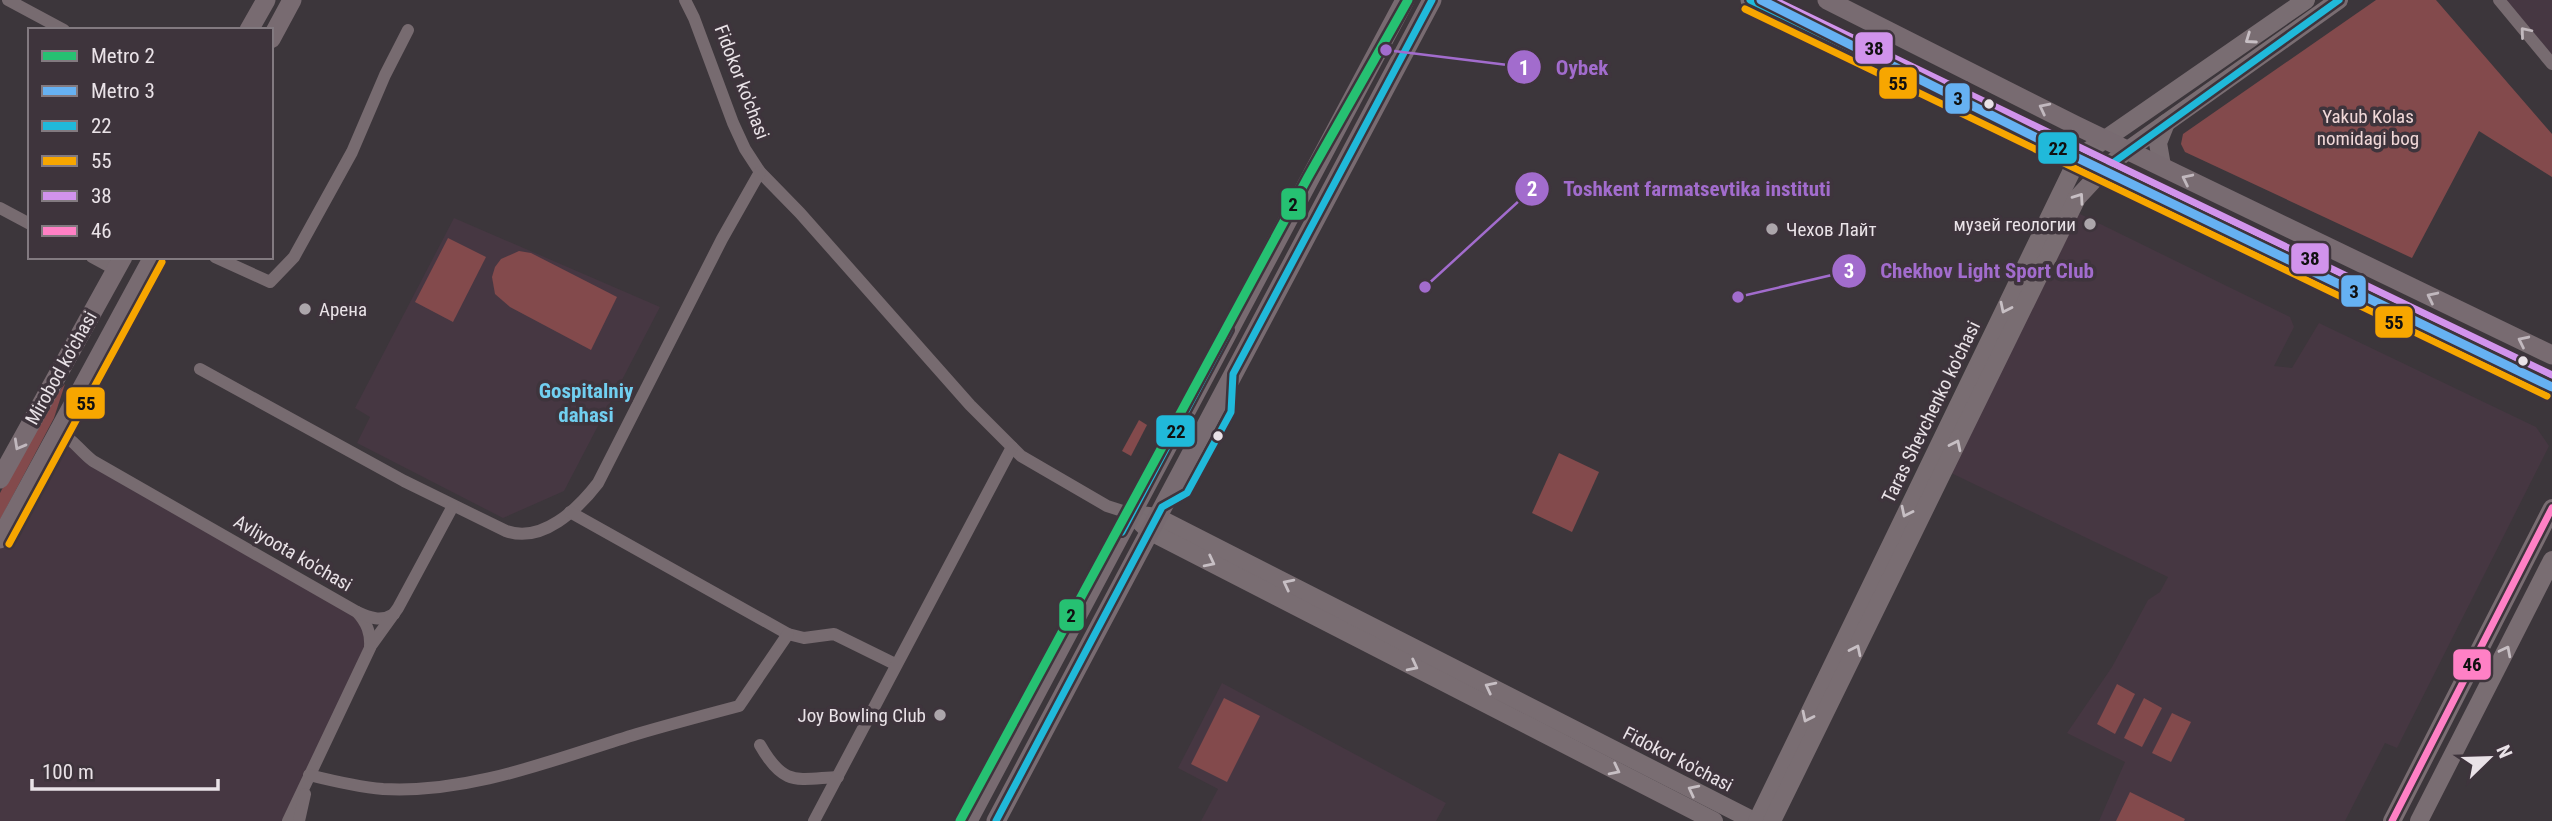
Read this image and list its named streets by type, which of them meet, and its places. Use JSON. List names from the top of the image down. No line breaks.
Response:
{"streets":{"main road":["Fidokor ko'chasi","Mirobod ko'chasi","Taras Shevchenko ko'chasi"],"street":["Avliyoota ko'chasi"]},"crossings":[["Fidokor ko'chasi","Taras Shevchenko ko'chasi"],["Mirobod ko'chasi","Avliyoota ko'chasi"]],"districts":["Gospitalniy dahasi"],"parks":["Yakub Kolas nomidagi bog"],"places":["Oybek","музей геологии","Чехов Лайт","Toshkent farmatsevtika instituti","Chekhov Light Sport Club","Арена","Joy Bowling Club"],"lines":["metro line 2","metro line 3","transit line 22","transit line 38","transit line 55","transit line 46"],"legend":["Metro 2","Metro 3","22","55","38","46"],"scale_bar":"100 m","north":"top right"}
